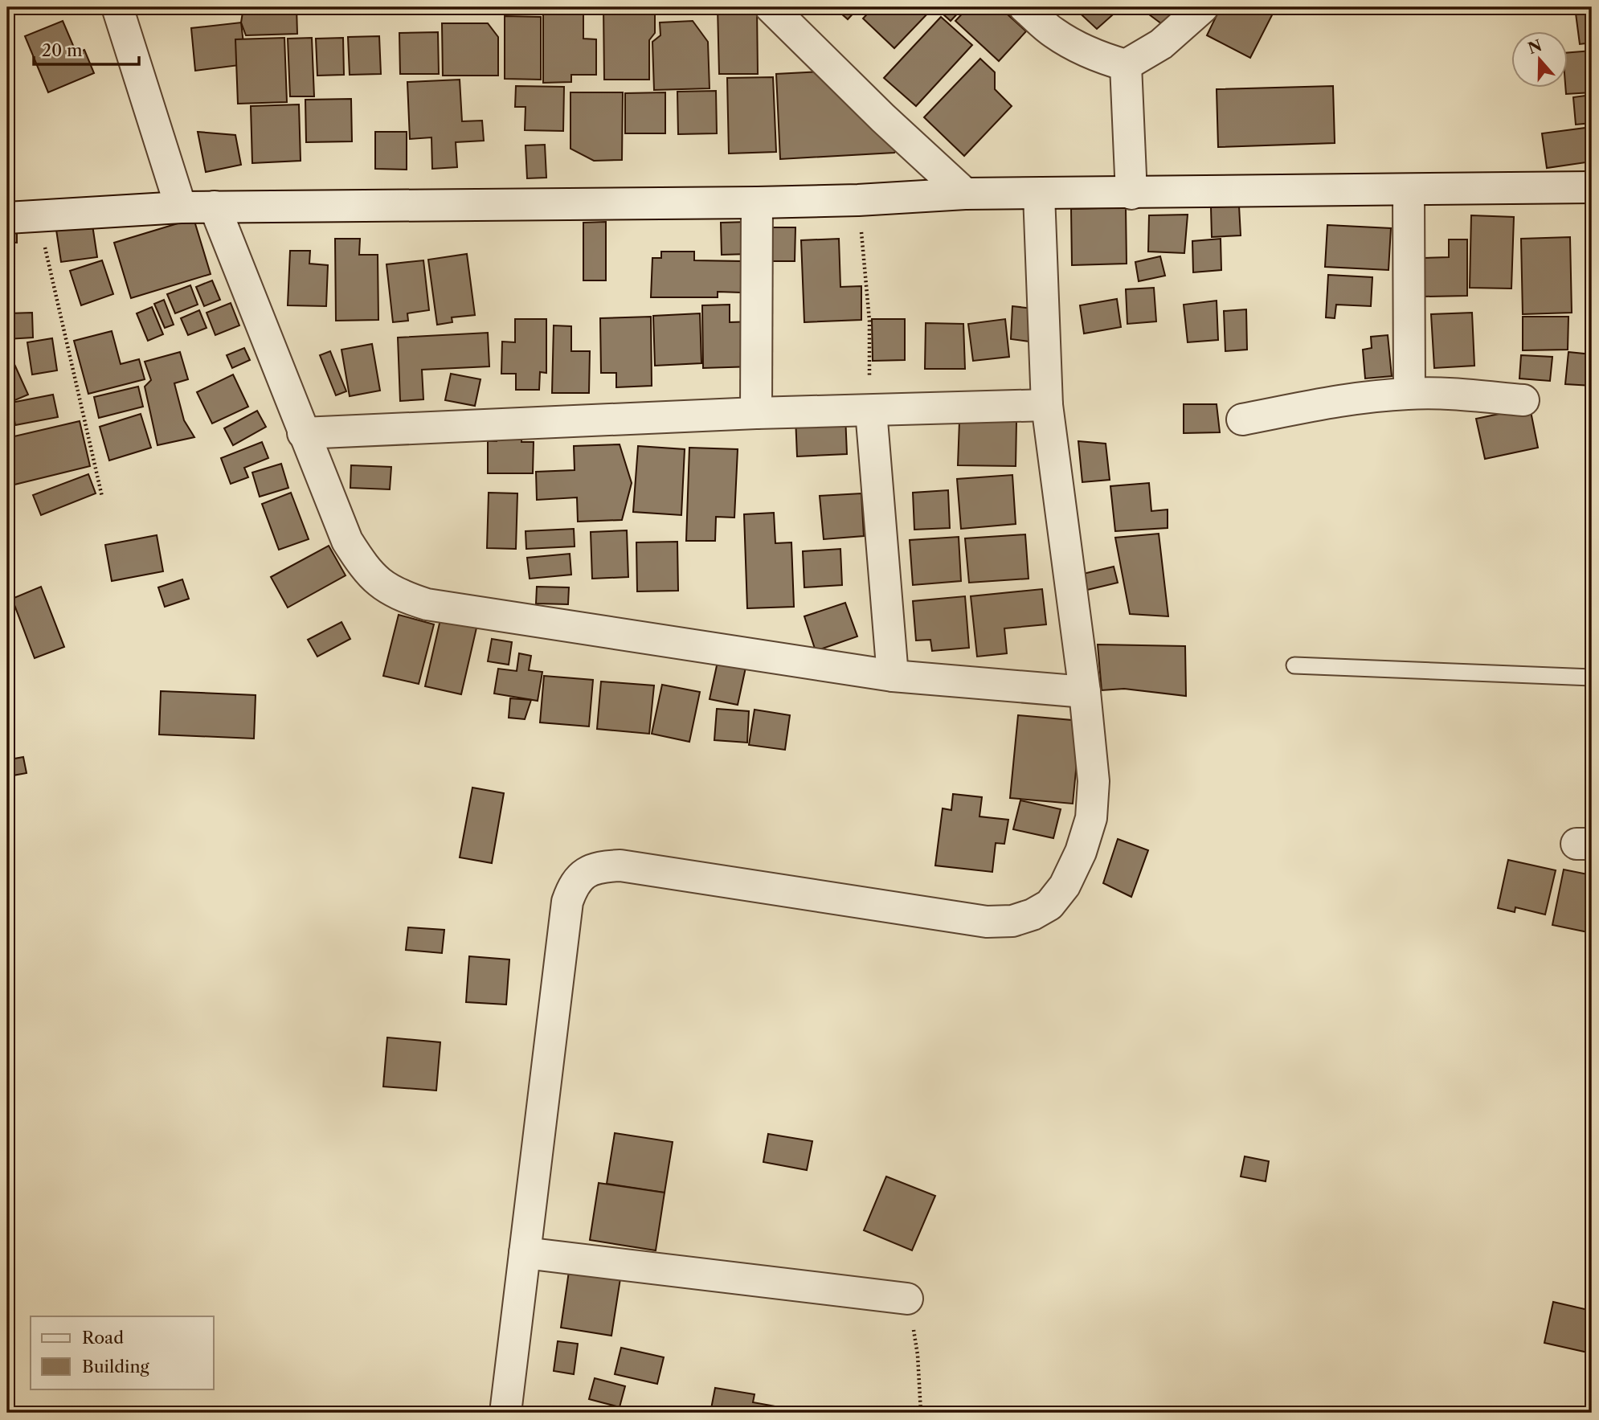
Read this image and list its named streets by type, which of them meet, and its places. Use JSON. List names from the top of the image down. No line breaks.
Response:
{"legend":["Road","Building"],"scale_bar":"20 m","north":"top"}
